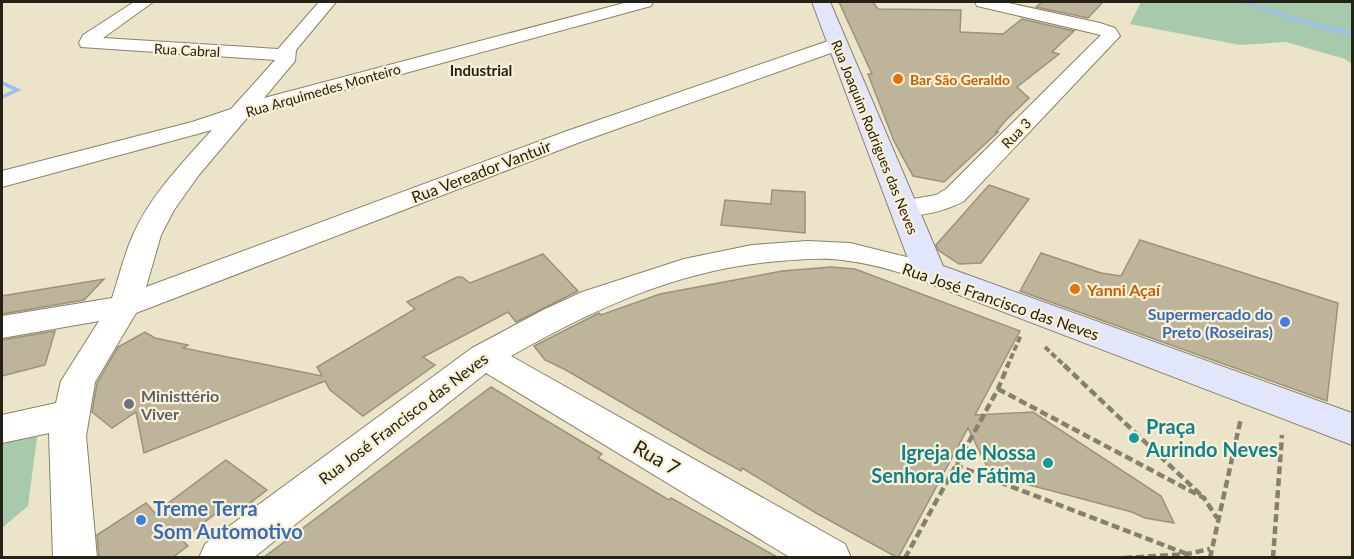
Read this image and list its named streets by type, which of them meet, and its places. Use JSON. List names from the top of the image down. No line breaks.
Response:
{"streets":{"street":["Rua Cabral","Rua Arquimedes Monteiro","Rua 3","Rua Joaquim Rodrigues das Neves","Rua Vereador Vantuir","Rua José Francisco das Neves","Rua 7"]},"crossings":[["Rua 3","Rua Joaquim Rodrigues das Neves"],["Rua Joaquim Rodrigues das Neves","Rua Vereador Vantuir"],["Rua Joaquim Rodrigues das Neves","Rua José Francisco das Neves"],["Rua José Francisco das Neves","Rua 7"]],"districts":["Industrial"],"places":["Bar São Geraldo","Yanni Açaí","Supermercado do Preto (Roseiras)","Ministtério Viver","Praça Aurindo Neves","Igreja de Nossa Senhora de Fátima","Treme Terra Som Automotivo"]}
